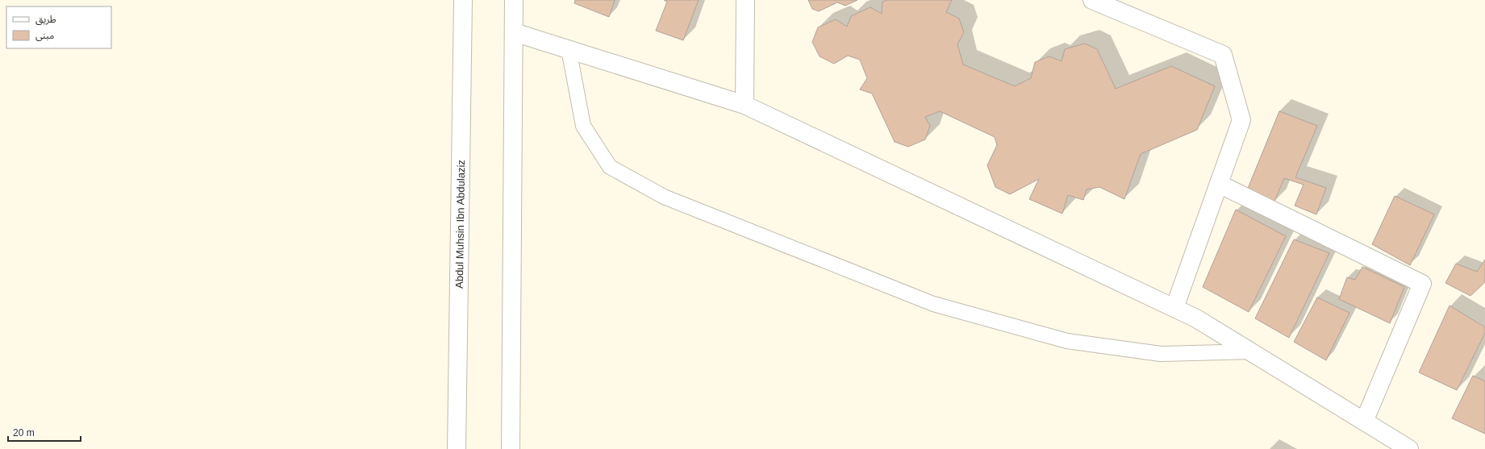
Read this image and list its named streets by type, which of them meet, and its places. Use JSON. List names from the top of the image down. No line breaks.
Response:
{"streets":{"street":["Abdul Muhsin Ibn Abdulaziz"]},"legend":["طريق","مبنى"],"scale_bar":"20 m"}
